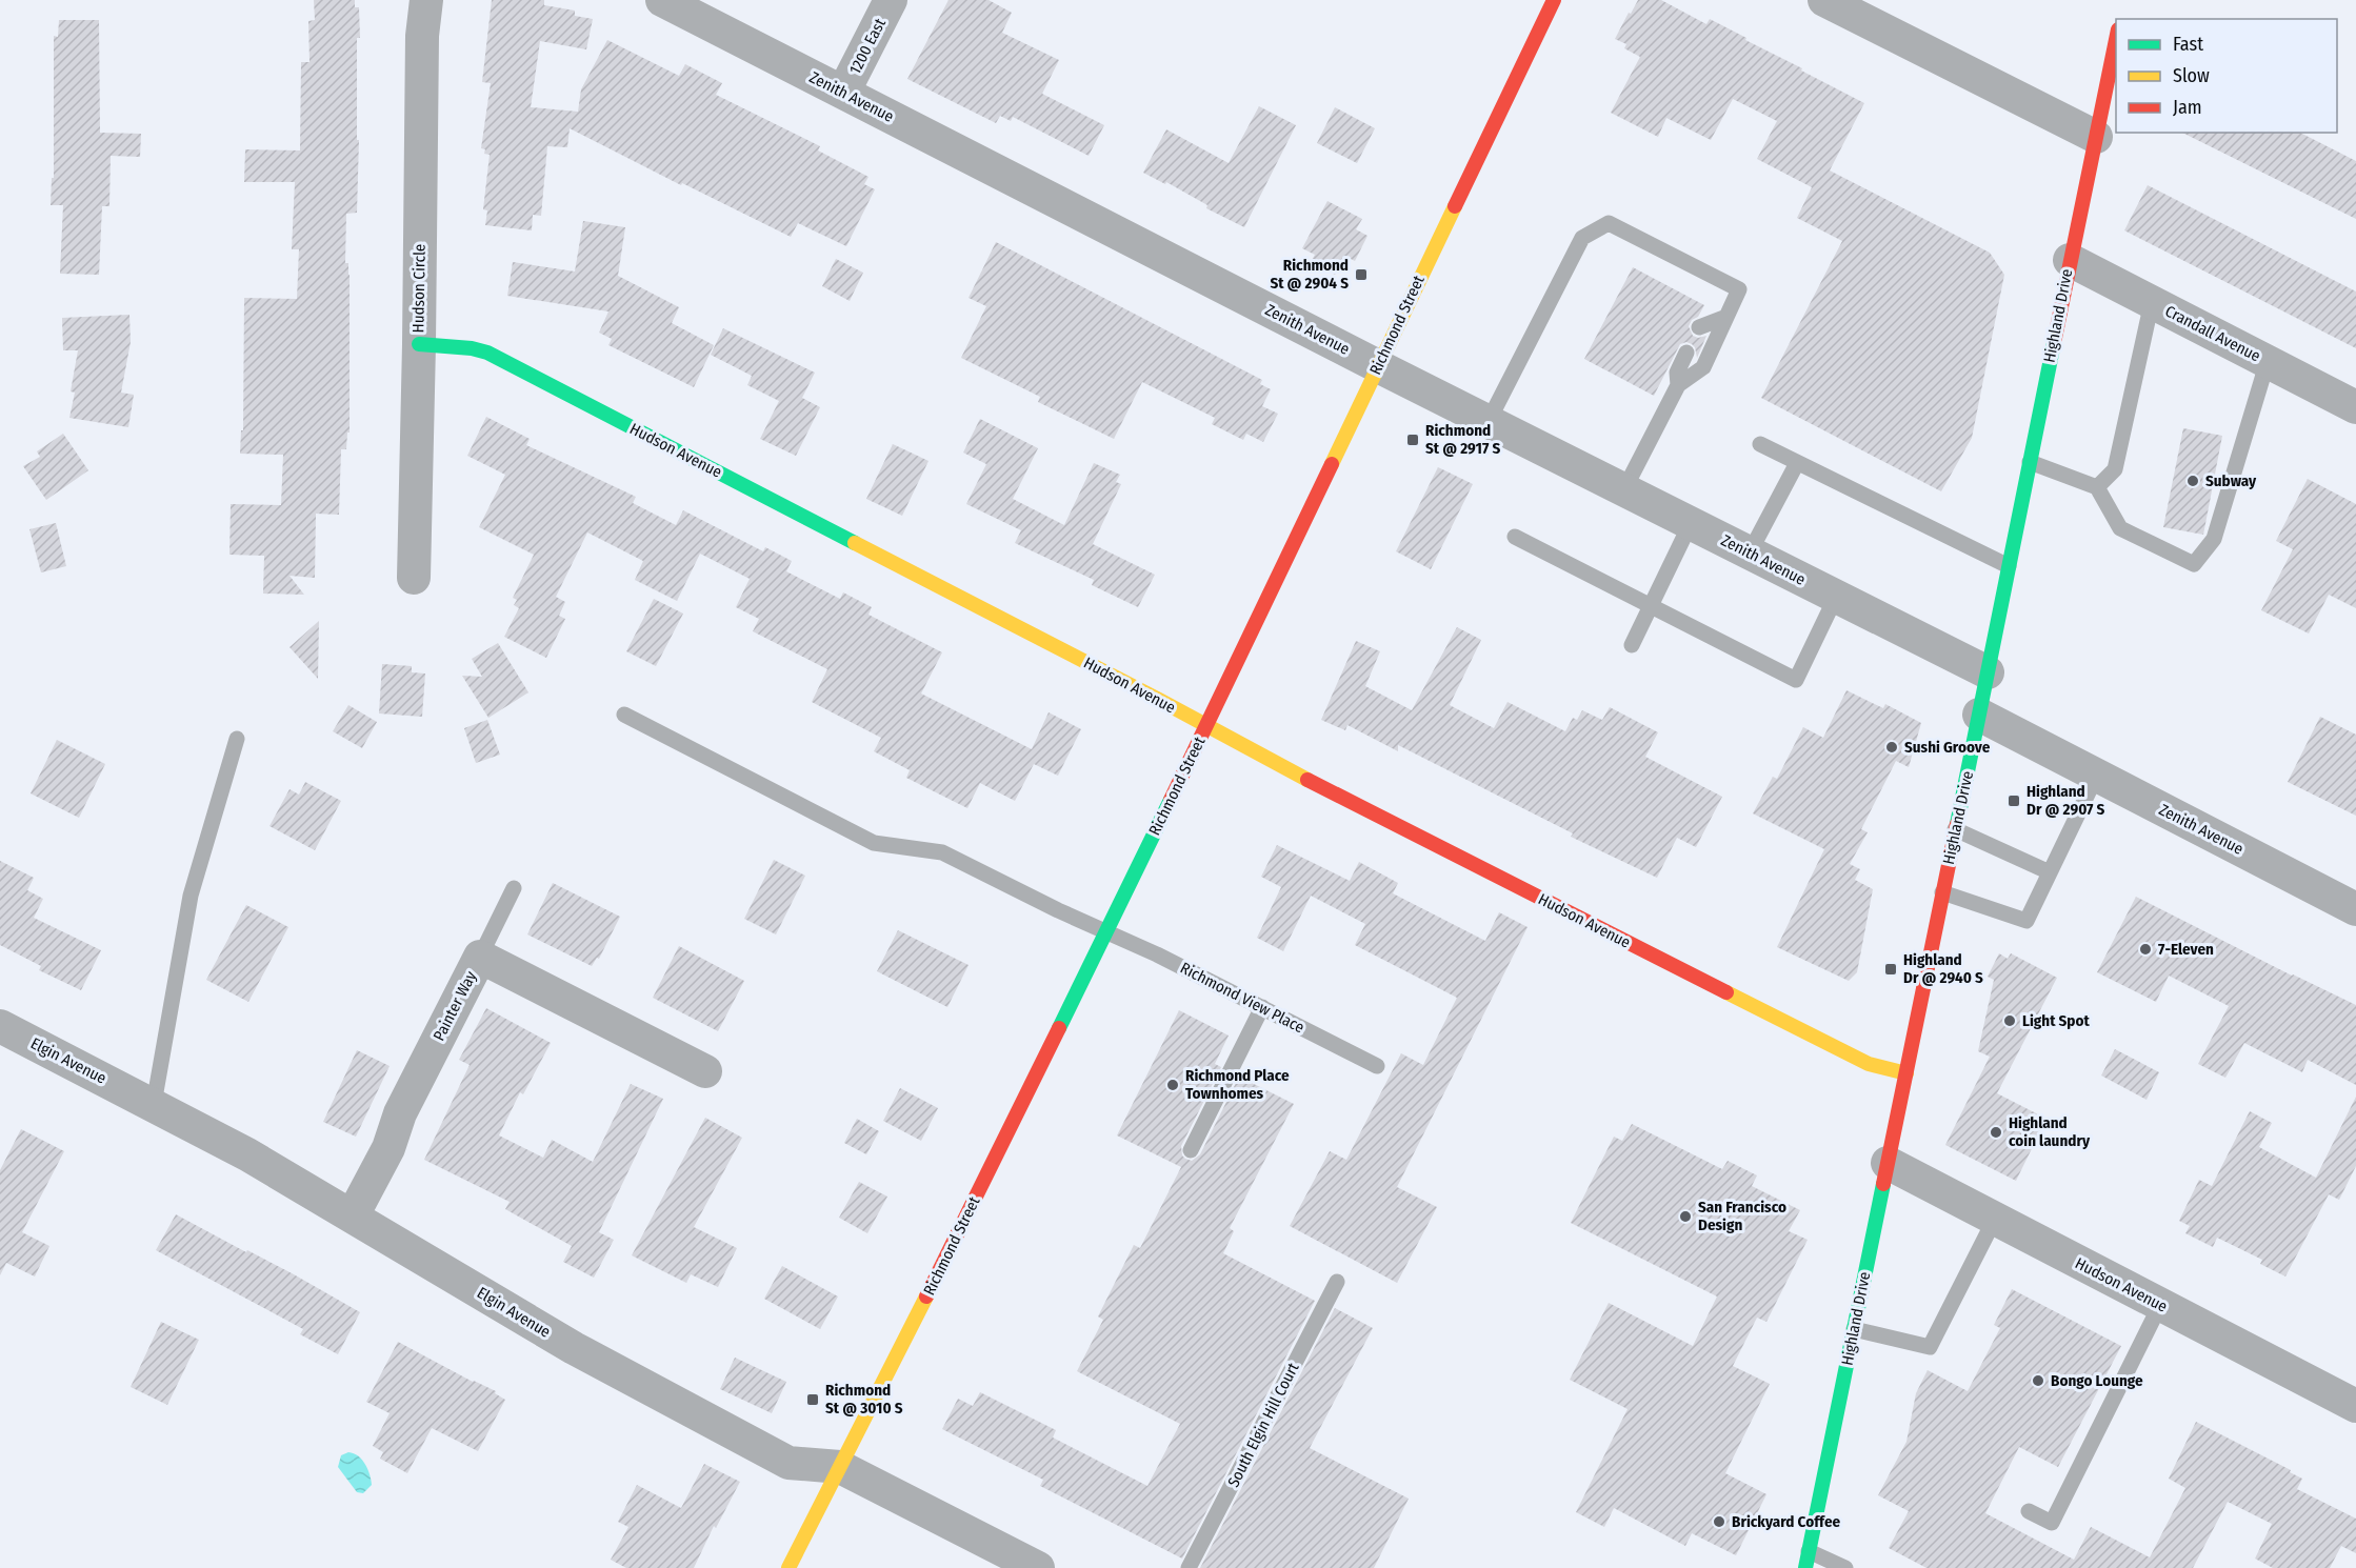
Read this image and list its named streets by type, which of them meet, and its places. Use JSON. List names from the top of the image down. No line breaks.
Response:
{"streets":{"main road":["Highland Drive","Richmond Street","Hudson Avenue"],"street":["1200 East","Zenith Avenue","Hudson Circle","Crandall Avenue","Painter Way","Elgin Avenue"],"lane":["Richmond View Place","South Elgin Hill Court"]},"crossings":[["1200 East","Zenith Avenue"],["Zenith Avenue","Highland Drive"],["Zenith Avenue","Richmond Street"],["Hudson Circle","Hudson Avenue"],["Highland Drive","Crandall Avenue"],["Highland Drive","Hudson Avenue"],["Richmond Street","Hudson Avenue"],["Richmond Street","Richmond View Place"],["Richmond Street","Elgin Avenue"],["Painter Way","Elgin Avenue"]],"places":{"transit":["Richmond St @ 2904 S","Richmond St @ 2917 S","Highland Dr @ 2907 S","Highland Dr @ 2940 S","Richmond St @ 3010 S"],"other":["Subway","Sushi Groove","7-Eleven","Light Spot","Richmond Place Townhomes","Highland coin laundry","San Francisco Design","Bongo Lounge","Brickyard Coffee"]},"legend":["Fast","Slow","Jam"]}
